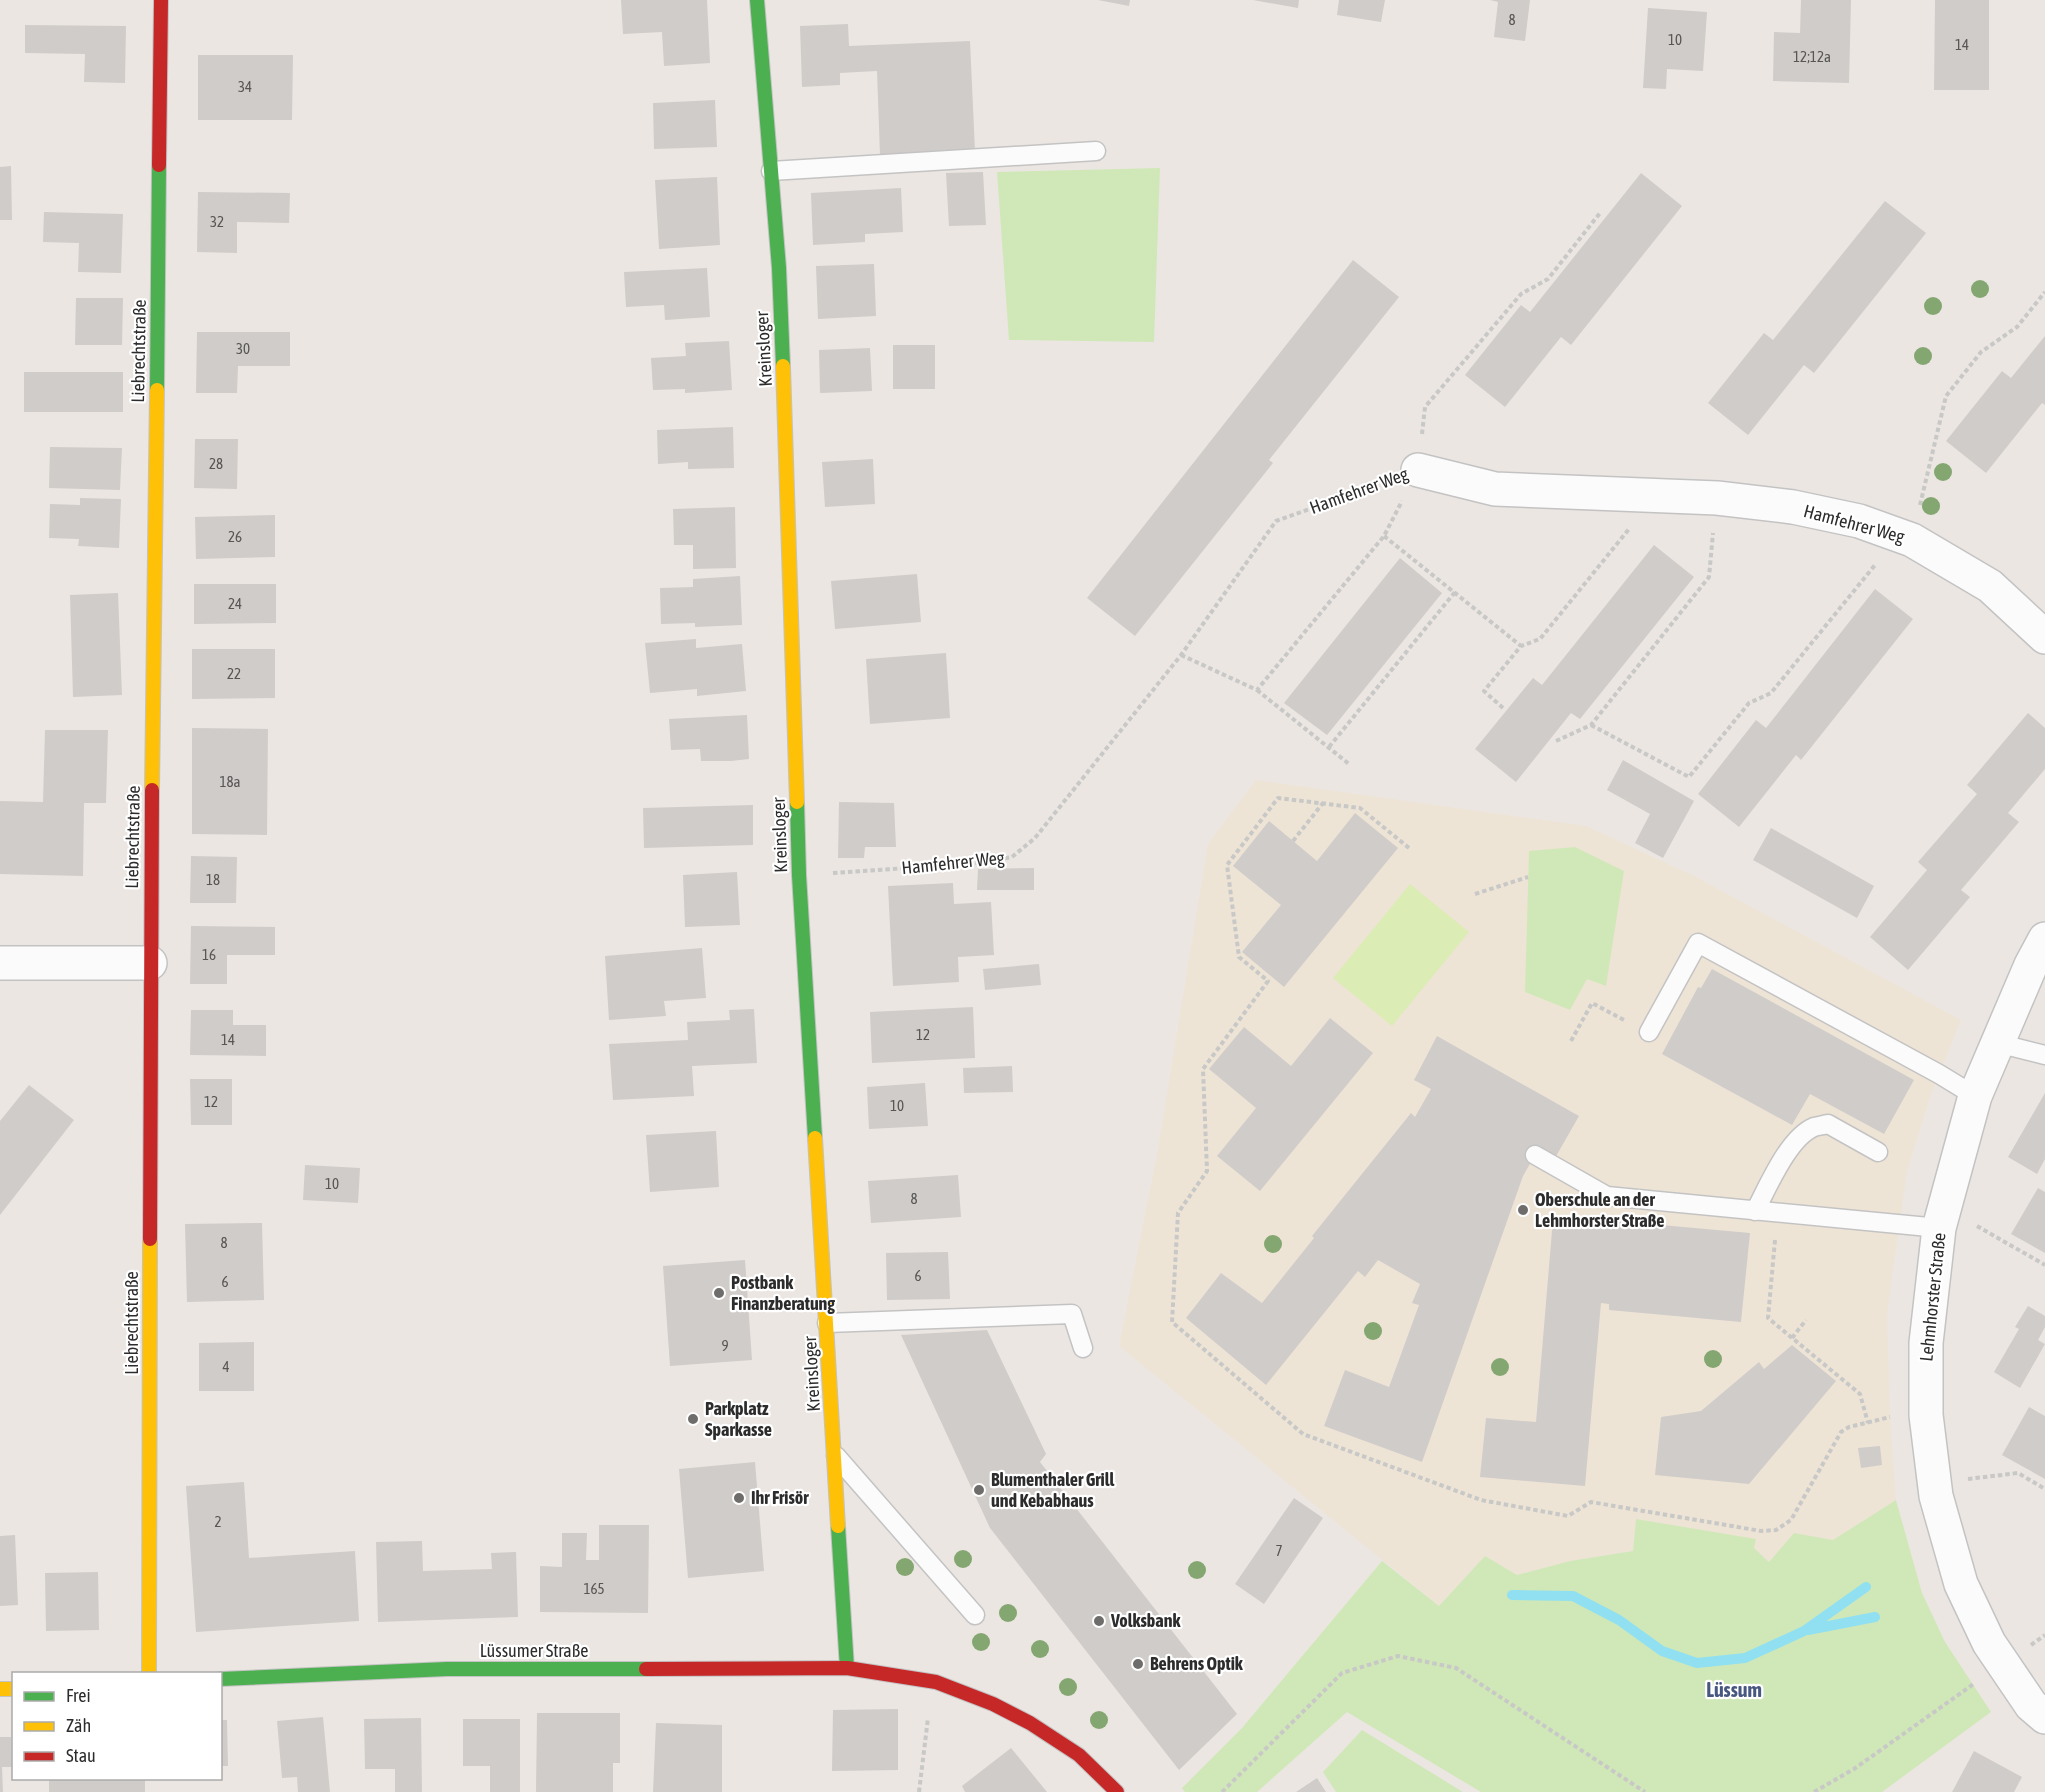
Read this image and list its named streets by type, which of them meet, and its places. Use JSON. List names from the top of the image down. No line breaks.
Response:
{"streets":{"main road":["Kreinsloger","Liebrechtstraße","Lüssumer Straße"],"street":["Hamfehrer Weg","Lehmhorster Straße"]},"crossings":[["Kreinsloger","Hamfehrer Weg"],["Kreinsloger","Lüssumer Straße"]],"districts":["Lüssum"],"places":["Oberschule an der Lehmhorster Straße","Postbank Finanzberatung","Parkplatz Sparkasse","Blumenthaler Grill und Kebabhaus","Ihr Frisör","Volksbank","Behrens Optik"],"house_numbers":["8","10","14","12;12a","34","32","30","28","26","24","22","18a","18","16","12","14","12","10","10","8","8","6","6","9","4","2","7","165"],"legend":["Frei","Zäh","Stau"]}
